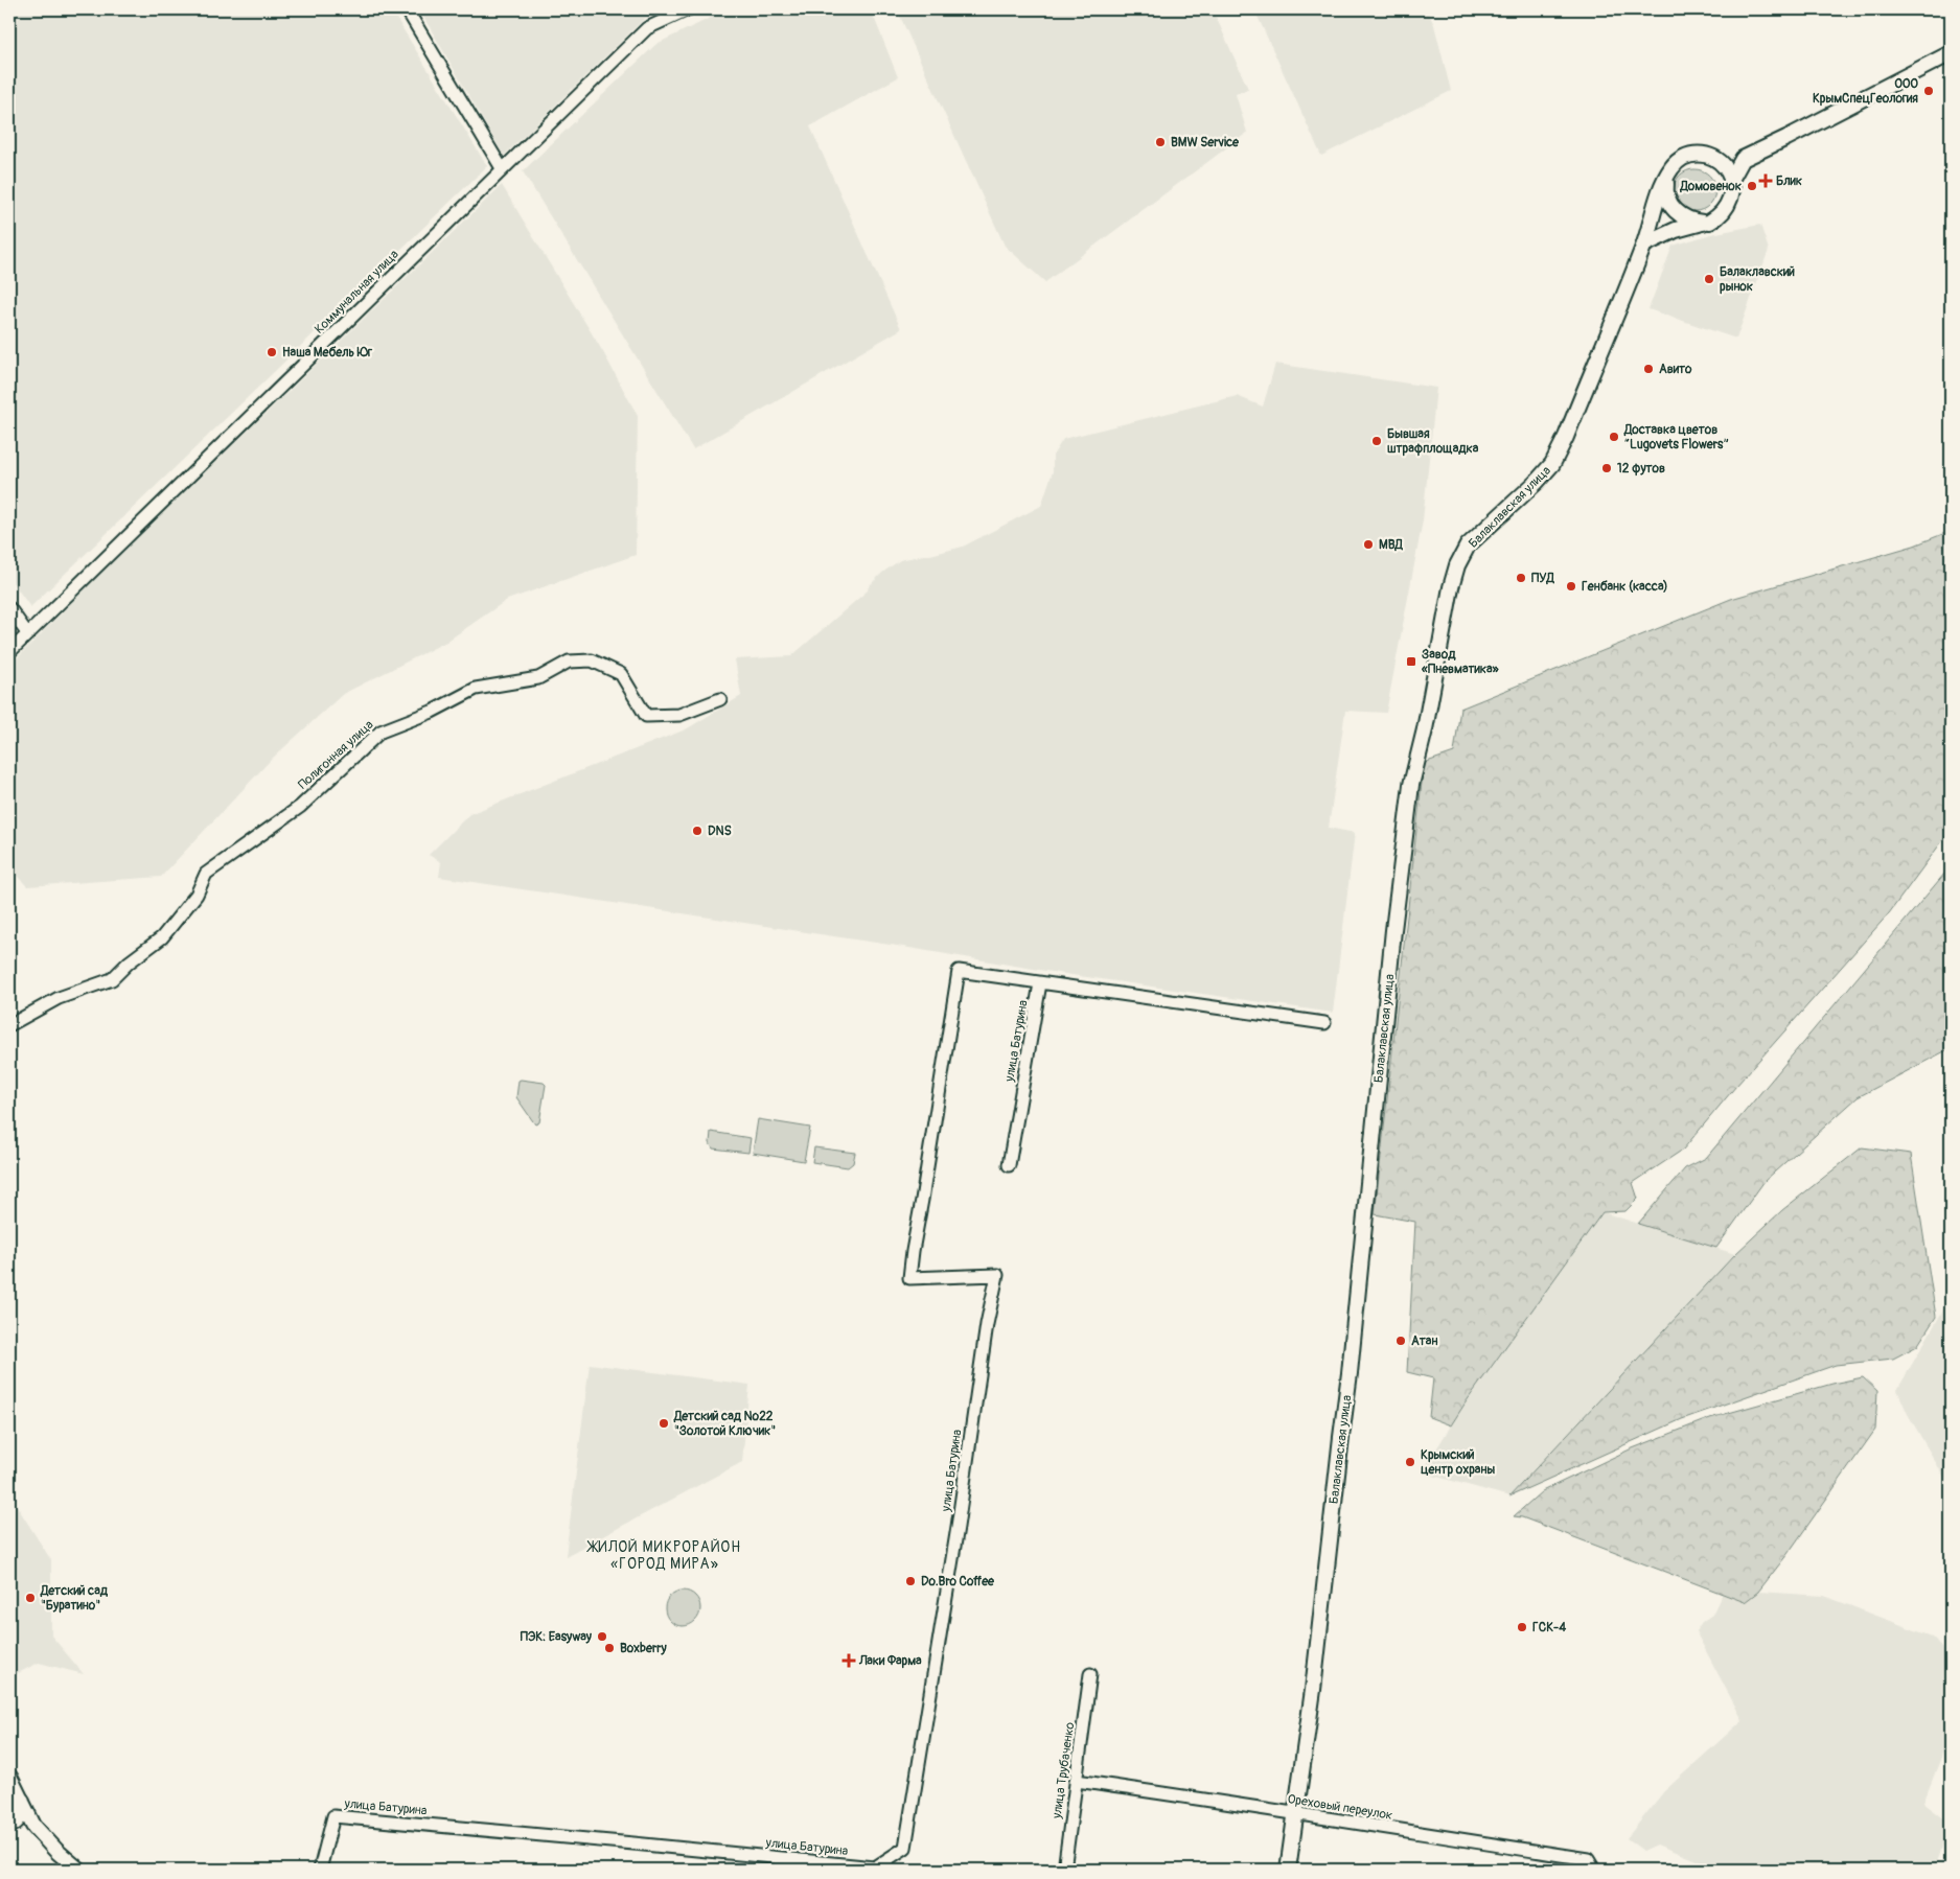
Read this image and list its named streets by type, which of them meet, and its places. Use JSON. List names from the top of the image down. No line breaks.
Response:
{"streets":{"main road":["Балаклавская улица"],"street":["Коммунальная улица","Полигонная улица","улица Батурина","улица Трубаченко","Ореховый переулок"]},"crossings":[["Балаклавская улица","Ореховый переулок"],["улица Трубаченко","Ореховый переулок"]],"districts":["ЖИЛОЙ МИКРОРАЙОН «ГОРОД МИРА»"],"places":{"other":["ООО КрымСпецГеология","BMW Service","Домовенок","Балаклавский рынок","Наша Мебель Юг","Авито","Доставка цветов “Lugovets Flowers”","Бывшая штрафплощадка","12 футов","МВД","ПУД","Генбанк (касса)","DNS","Атан","Детский сад №22 \"Золотой Ключик\"","Крымский центр охраны","Do.Bro Coffee","Детский сад \"Буратино\"","ГСК-4","ПЭК: Easyway","Boxberry"],"health":["Блик","Лаки Фарма"],"transit":["Завод «Пневматика»"]}}
